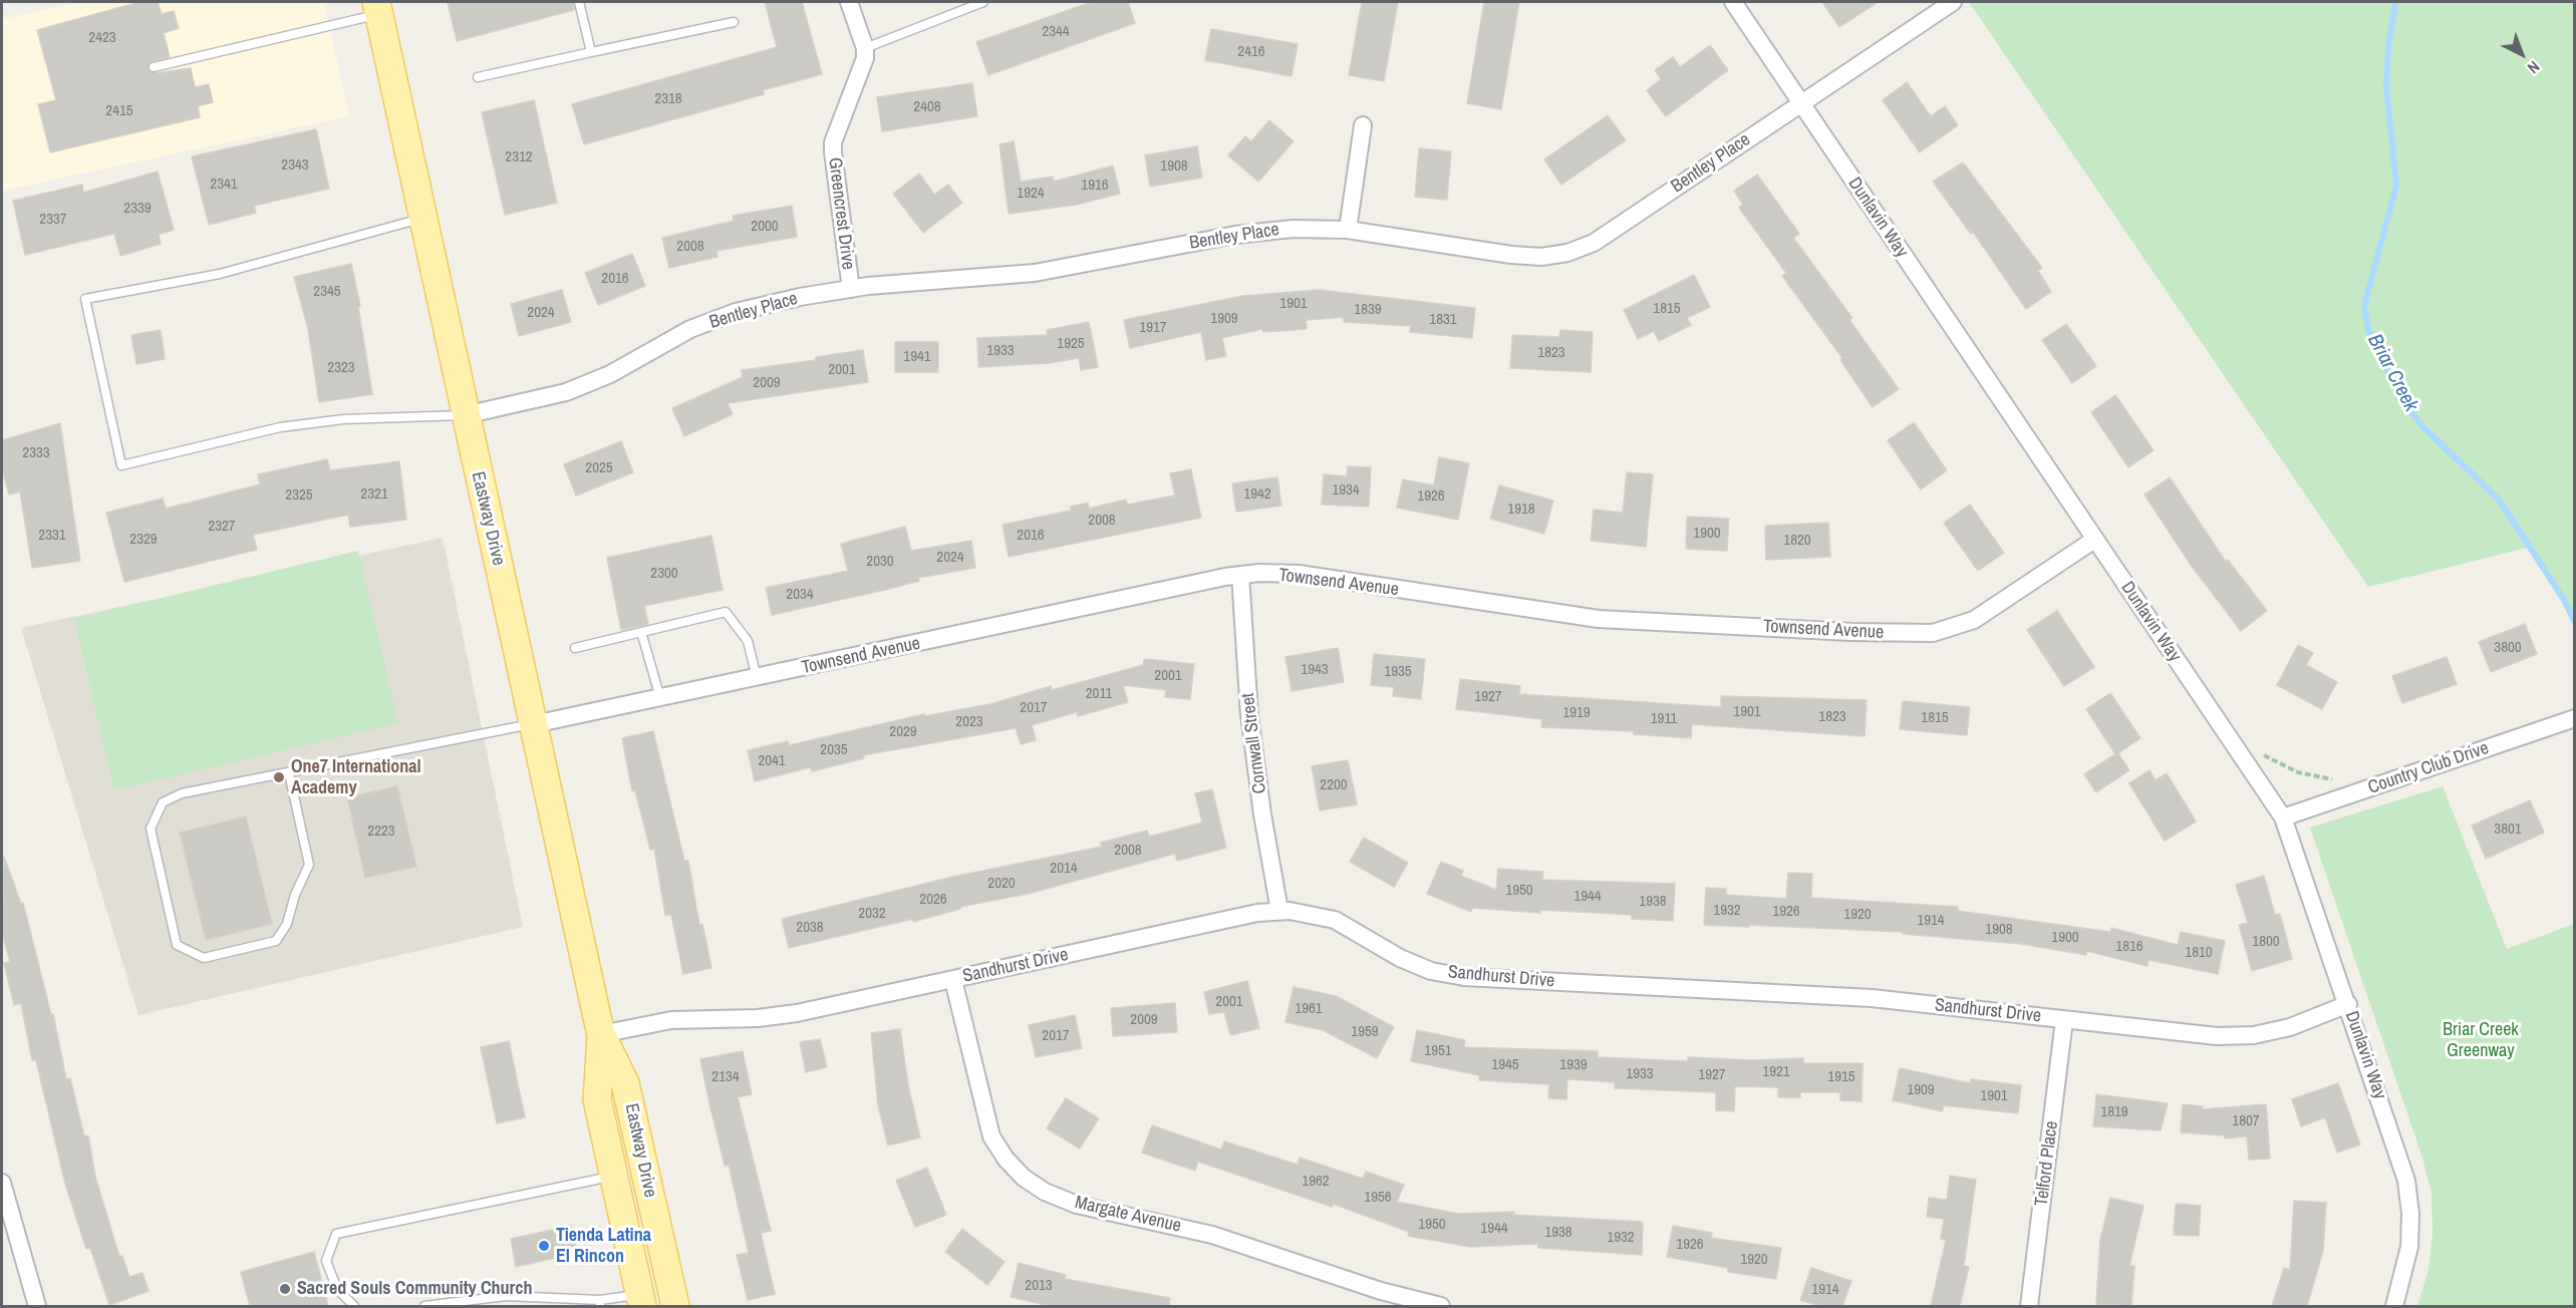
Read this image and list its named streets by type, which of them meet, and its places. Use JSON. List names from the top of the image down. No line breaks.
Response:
{"streets":{"main road":["Eastway Drive"],"street":["Bentley Place","Greencrest Drive","Dunlavin Way","Townsend Avenue","Cornwall Street","Country Club Drive","Sandhurst Drive","Telford Place","Margate Avenue"]},"crossings":[["Bentley Place","Greencrest Drive"],["Bentley Place","Dunlavin Way"],["Bentley Place","Eastway Drive"],["Dunlavin Way","Townsend Avenue"],["Dunlavin Way","Country Club Drive"],["Dunlavin Way","Sandhurst Drive"],["Eastway Drive","Townsend Avenue"],["Eastway Drive","Sandhurst Drive"],["Townsend Avenue","Cornwall Street"],["Cornwall Street","Sandhurst Drive"],["Sandhurst Drive","Telford Place"],["Sandhurst Drive","Margate Avenue"]],"water":["Briar Creek"],"parks":["Briar Creek Greenway"],"places":["One7 International Academy","Tienda Latina El Rincon","Sacred Souls Community Church"],"house_numbers":["2344","2423","2416","2318","2408","2415","2312","2343","1908","2341","1916","1924","2339","2337","2000","2008","2016","2345","1901","1815","1839","2024","1909","1831","1917","1925","1933","1823","1941","2323","2001","2009","2333","2025","1934","2321","1942","2325","1926","1918","2008","2327","1900","2331","2016","2329","1820","2024","2030","2300","2034","3800","1943","1935","2001","2011","1927","2017","1901","1919","1823","1815","1911","2023","2029","2035","2041","2200","3801","2223","2008","2014","2020","1950","1944","2026","1938","1932","1926","2032","1920","1914","2038","1908","1900","1800","1816","1810","2001","1961","2009","1959","2017","1951","1945","1939","1921","1933","1927","2134","1915","1909","1901","1819","1807","1962","1956","1950","1944","1938","1932","1926","1920","2013","1914"],"north":"bottom right"}
